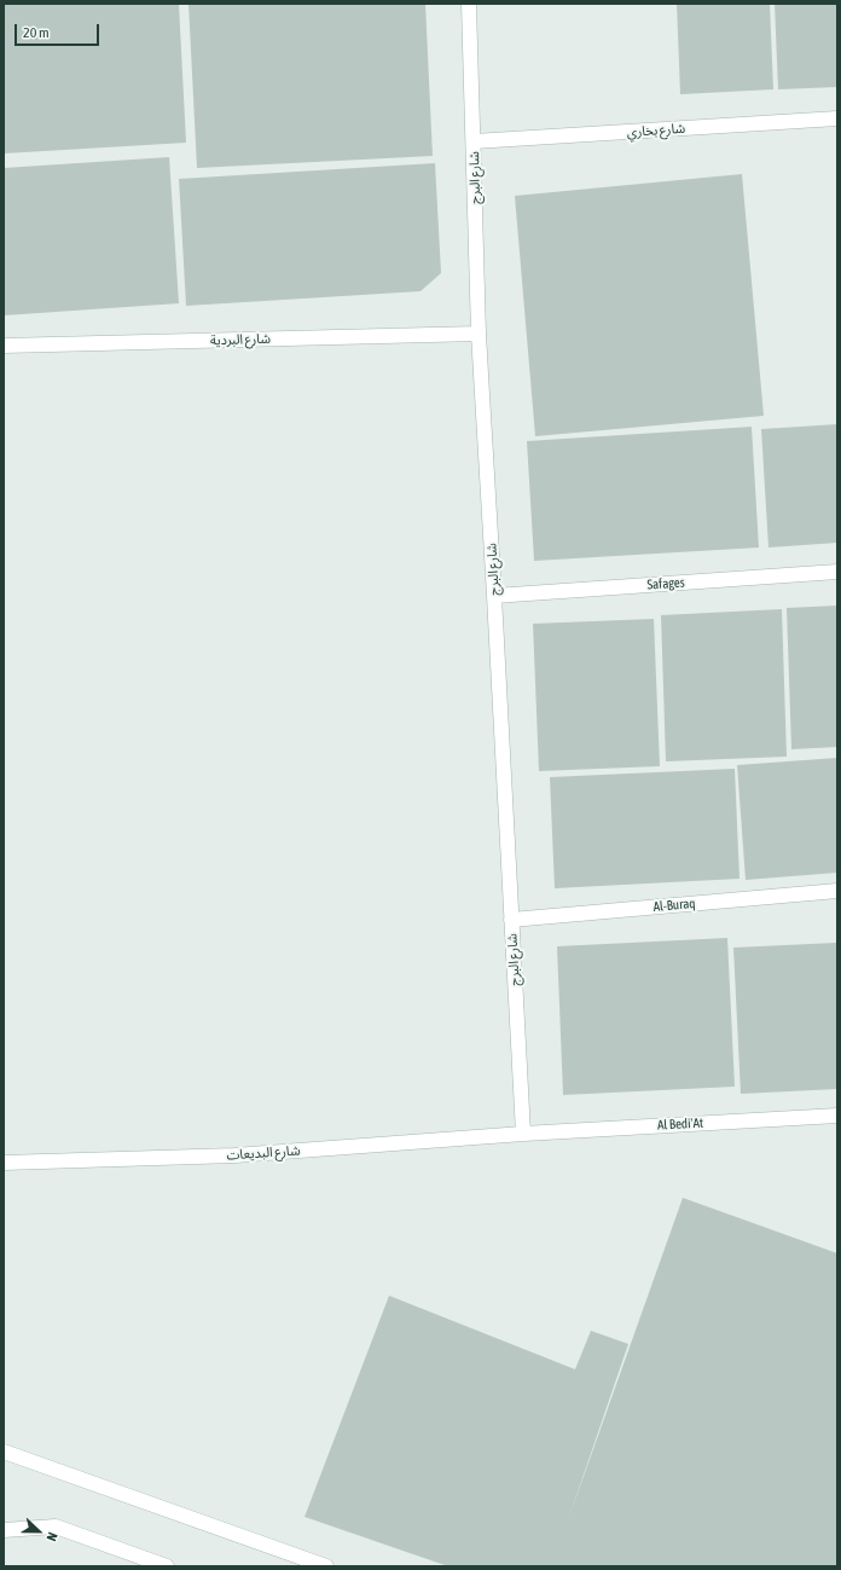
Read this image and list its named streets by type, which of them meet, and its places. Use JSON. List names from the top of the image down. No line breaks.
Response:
{"streets":{"street":["شارع بخاري","شارع البرج","شارع البردية","Safages","Al-Buraq","Al Bedi'At","شارع البديعات"]},"crossings":[["شارع بخاري","شارع البرج"],["شارع البرج","شارع البردية"],["شارع البرج","Safages"],["شارع البرج","Al-Buraq"],["شارع البرج","Al Bedi'At"],["شارع البرج","شارع البديعات"],["Al Bedi'At","شارع البديعات"]],"scale_bar":"20 m","north":"right"}
